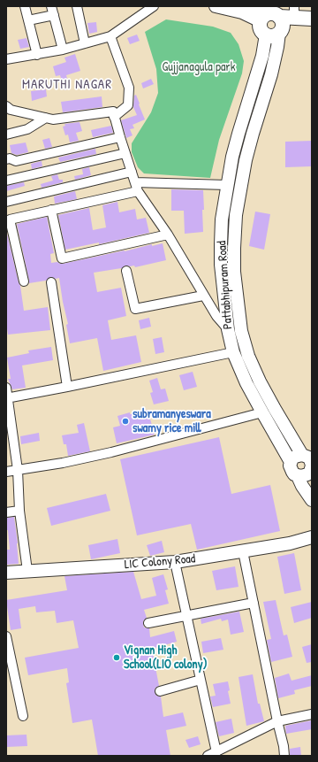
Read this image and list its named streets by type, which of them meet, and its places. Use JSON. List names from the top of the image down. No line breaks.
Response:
{"streets":{"street":["Pattabhipuram Road","LIC Colony Road"]},"districts":["MARUTHI NAGAR"],"parks":["Gujjanagula park"],"places":["subramanyeswara swamy rice mill","Vignan High School(LIO colony)"]}
